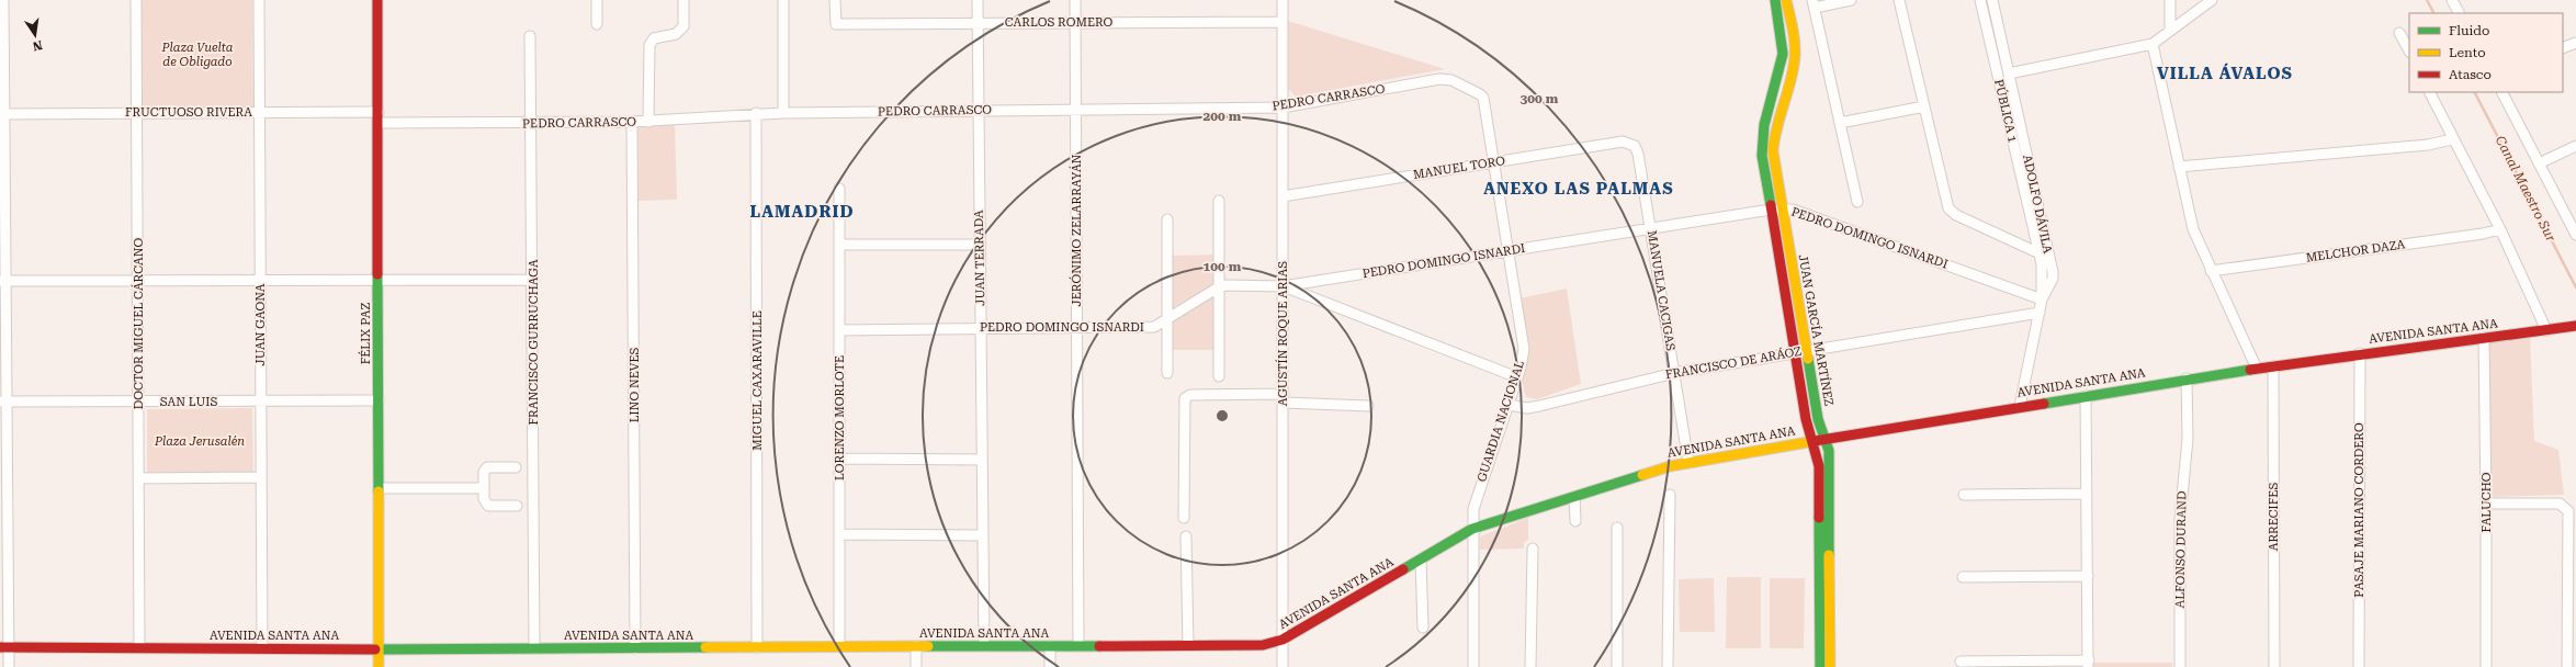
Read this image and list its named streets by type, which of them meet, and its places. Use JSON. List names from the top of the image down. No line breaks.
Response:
{"streets":{"main road":["JUAN GARCÍA MARTÍNEZ","AVENIDA SANTA ANA","FÉLIX PAZ"],"street":["CARLOS ROMERO","PEDRO CARRASCO","PÚBLICA 1","FRUCTUOSO RIVERA","MANUEL TORO","ADOLFO DÁVILA","JERÓNIMO ZELARRAYÁN","PEDRO DOMINGO ISNARDI","MELCHOR DAZA","JUAN TERRADA","MANUELA CACIGAS","DOCTOR MIGUEL CÁRCANO","JUAN GAONA","AGUSTÍN ROQUE ARIAS","FRANCISCO GURRUCHAGA","FRANCISCO DE ARÁOZ","MIGUEL CAXARAVILLE","LINO NEVES","SAN LUIS","LORENZO MORLOTE","GUARDIA NACIONAL","FALUCHO","PASAJE MARIANO CORDERO","ARRECIFES","ALFONSO DURAND"]},"crossings":[["CARLOS ROMERO","JERÓNIMO ZELARRAYÁN"],["CARLOS ROMERO","JUAN TERRADA"],["CARLOS ROMERO","AGUSTÍN ROQUE ARIAS"],["PEDRO CARRASCO","JERÓNIMO ZELARRAYÁN"],["PEDRO CARRASCO","JUAN TERRADA"],["PEDRO CARRASCO","FÉLIX PAZ"],["PEDRO CARRASCO","AGUSTÍN ROQUE ARIAS"],["PEDRO CARRASCO","FRANCISCO GURRUCHAGA"],["PEDRO CARRASCO","MIGUEL CAXARAVILLE"],["PEDRO CARRASCO","LINO NEVES"],["PEDRO CARRASCO","GUARDIA NACIONAL"],["PÚBLICA 1","ADOLFO DÁVILA"],["PÚBLICA 1","PEDRO DOMINGO ISNARDI"],["FRUCTUOSO RIVERA","DOCTOR MIGUEL CÁRCANO"],["FRUCTUOSO RIVERA","JUAN GAONA"],["FRUCTUOSO RIVERA","FÉLIX PAZ"],["MANUEL TORO","MANUELA CACIGAS"],["MANUEL TORO","AGUSTÍN ROQUE ARIAS"],["MANUEL TORO","GUARDIA NACIONAL"],["ADOLFO DÁVILA","PEDRO DOMINGO ISNARDI"],["ADOLFO DÁVILA","AVENIDA SANTA ANA"],["ADOLFO DÁVILA","FRANCISCO DE ARÁOZ"],["JERÓNIMO ZELARRAYÁN","PEDRO DOMINGO ISNARDI"],["JERÓNIMO ZELARRAYÁN","AVENIDA SANTA ANA"],["PEDRO DOMINGO ISNARDI","JUAN TERRADA"],["PEDRO DOMINGO ISNARDI","MANUELA CACIGAS"],["PEDRO DOMINGO ISNARDI","JUAN GARCÍA MARTÍNEZ"],["PEDRO DOMINGO ISNARDI","AGUSTÍN ROQUE ARIAS"],["PEDRO DOMINGO ISNARDI","LORENZO MORLOTE"],["PEDRO DOMINGO ISNARDI","GUARDIA NACIONAL"],["JUAN TERRADA","AVENIDA SANTA ANA"],["MANUELA CACIGAS","AVENIDA SANTA ANA"],["MANUELA CACIGAS","FRANCISCO DE ARÁOZ"],["DOCTOR MIGUEL CÁRCANO","AVENIDA SANTA ANA"],["DOCTOR MIGUEL CÁRCANO","SAN LUIS"],["JUAN GAONA","AVENIDA SANTA ANA"],["JUAN GAONA","SAN LUIS"],["JUAN GARCÍA MARTÍNEZ","AVENIDA SANTA ANA"],["JUAN GARCÍA MARTÍNEZ","FRANCISCO DE ARÁOZ"],["AVENIDA SANTA ANA","FÉLIX PAZ"],["AVENIDA SANTA ANA","AGUSTÍN ROQUE ARIAS"],["AVENIDA SANTA ANA","FRANCISCO GURRUCHAGA"],["AVENIDA SANTA ANA","MIGUEL CAXARAVILLE"],["AVENIDA SANTA ANA","LINO NEVES"],["AVENIDA SANTA ANA","LORENZO MORLOTE"],["AVENIDA SANTA ANA","GUARDIA NACIONAL"],["AVENIDA SANTA ANA","FALUCHO"],["AVENIDA SANTA ANA","PASAJE MARIANO CORDERO"],["AVENIDA SANTA ANA","ARRECIFES"],["AVENIDA SANTA ANA","ALFONSO DURAND"],["FÉLIX PAZ","SAN LUIS"],["FRANCISCO DE ARÁOZ","GUARDIA NACIONAL"]],"districts":["VILLA ÁVALOS","ANEXO LAS PALMAS","LAMADRID"],"water":["Canal Maestro Sur"],"parks":["Plaza Vuelta de Obligado","Plaza Jerusalén"],"legend":["Fluido","Lento","Atasco"],"north":"bottom","rings":["300 m","200 m","100 m"]}
